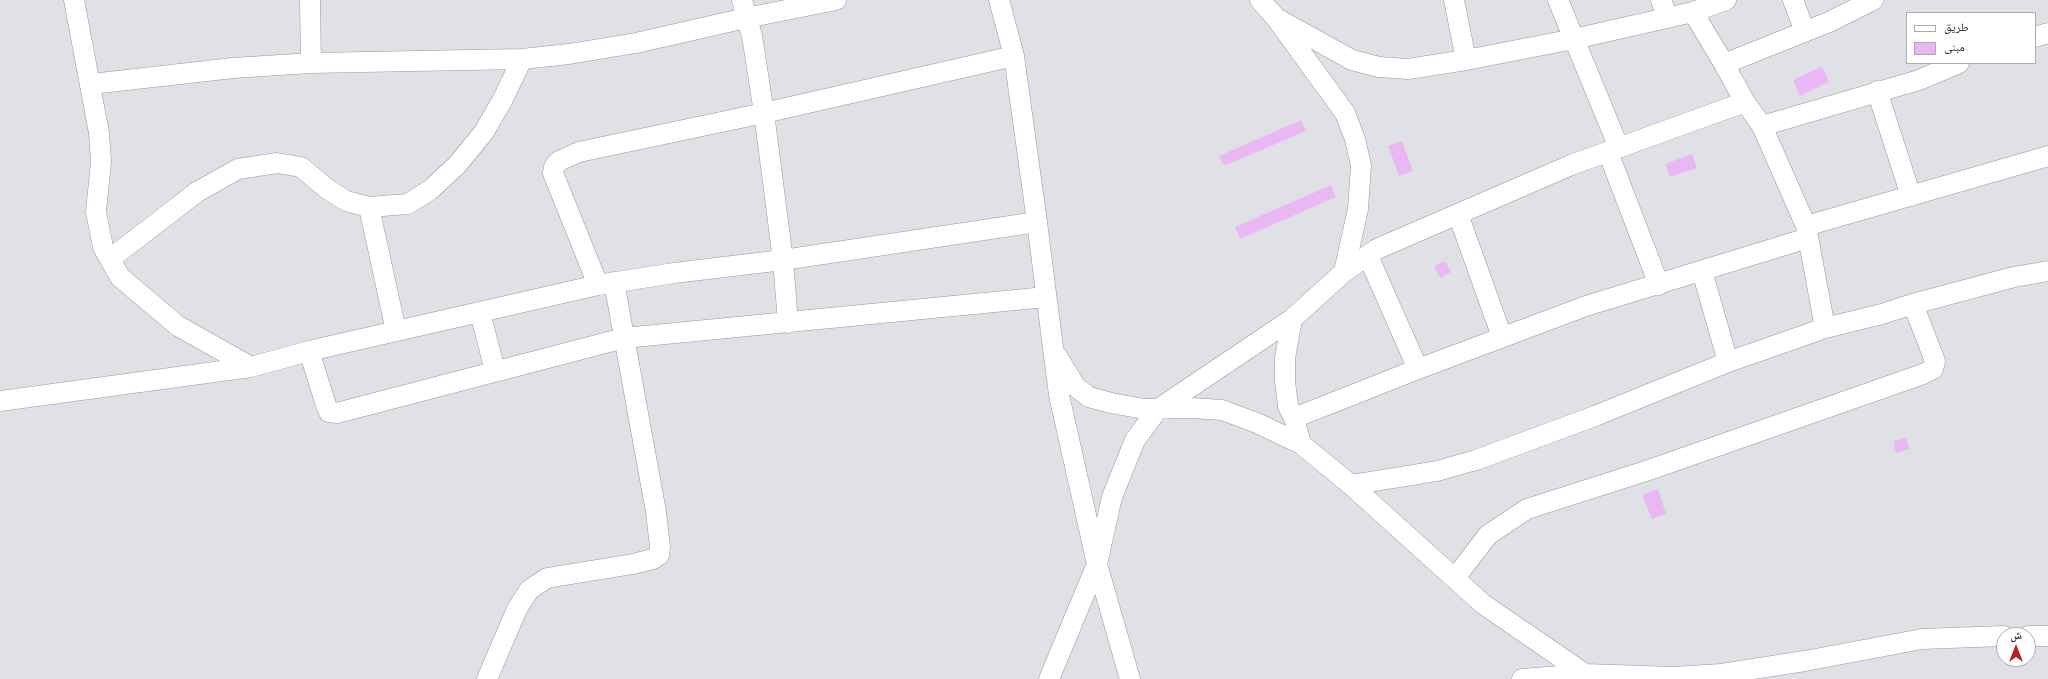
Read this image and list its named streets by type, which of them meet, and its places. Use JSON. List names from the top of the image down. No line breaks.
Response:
{"legend":["طريق","مبنى"],"north":"top"}
